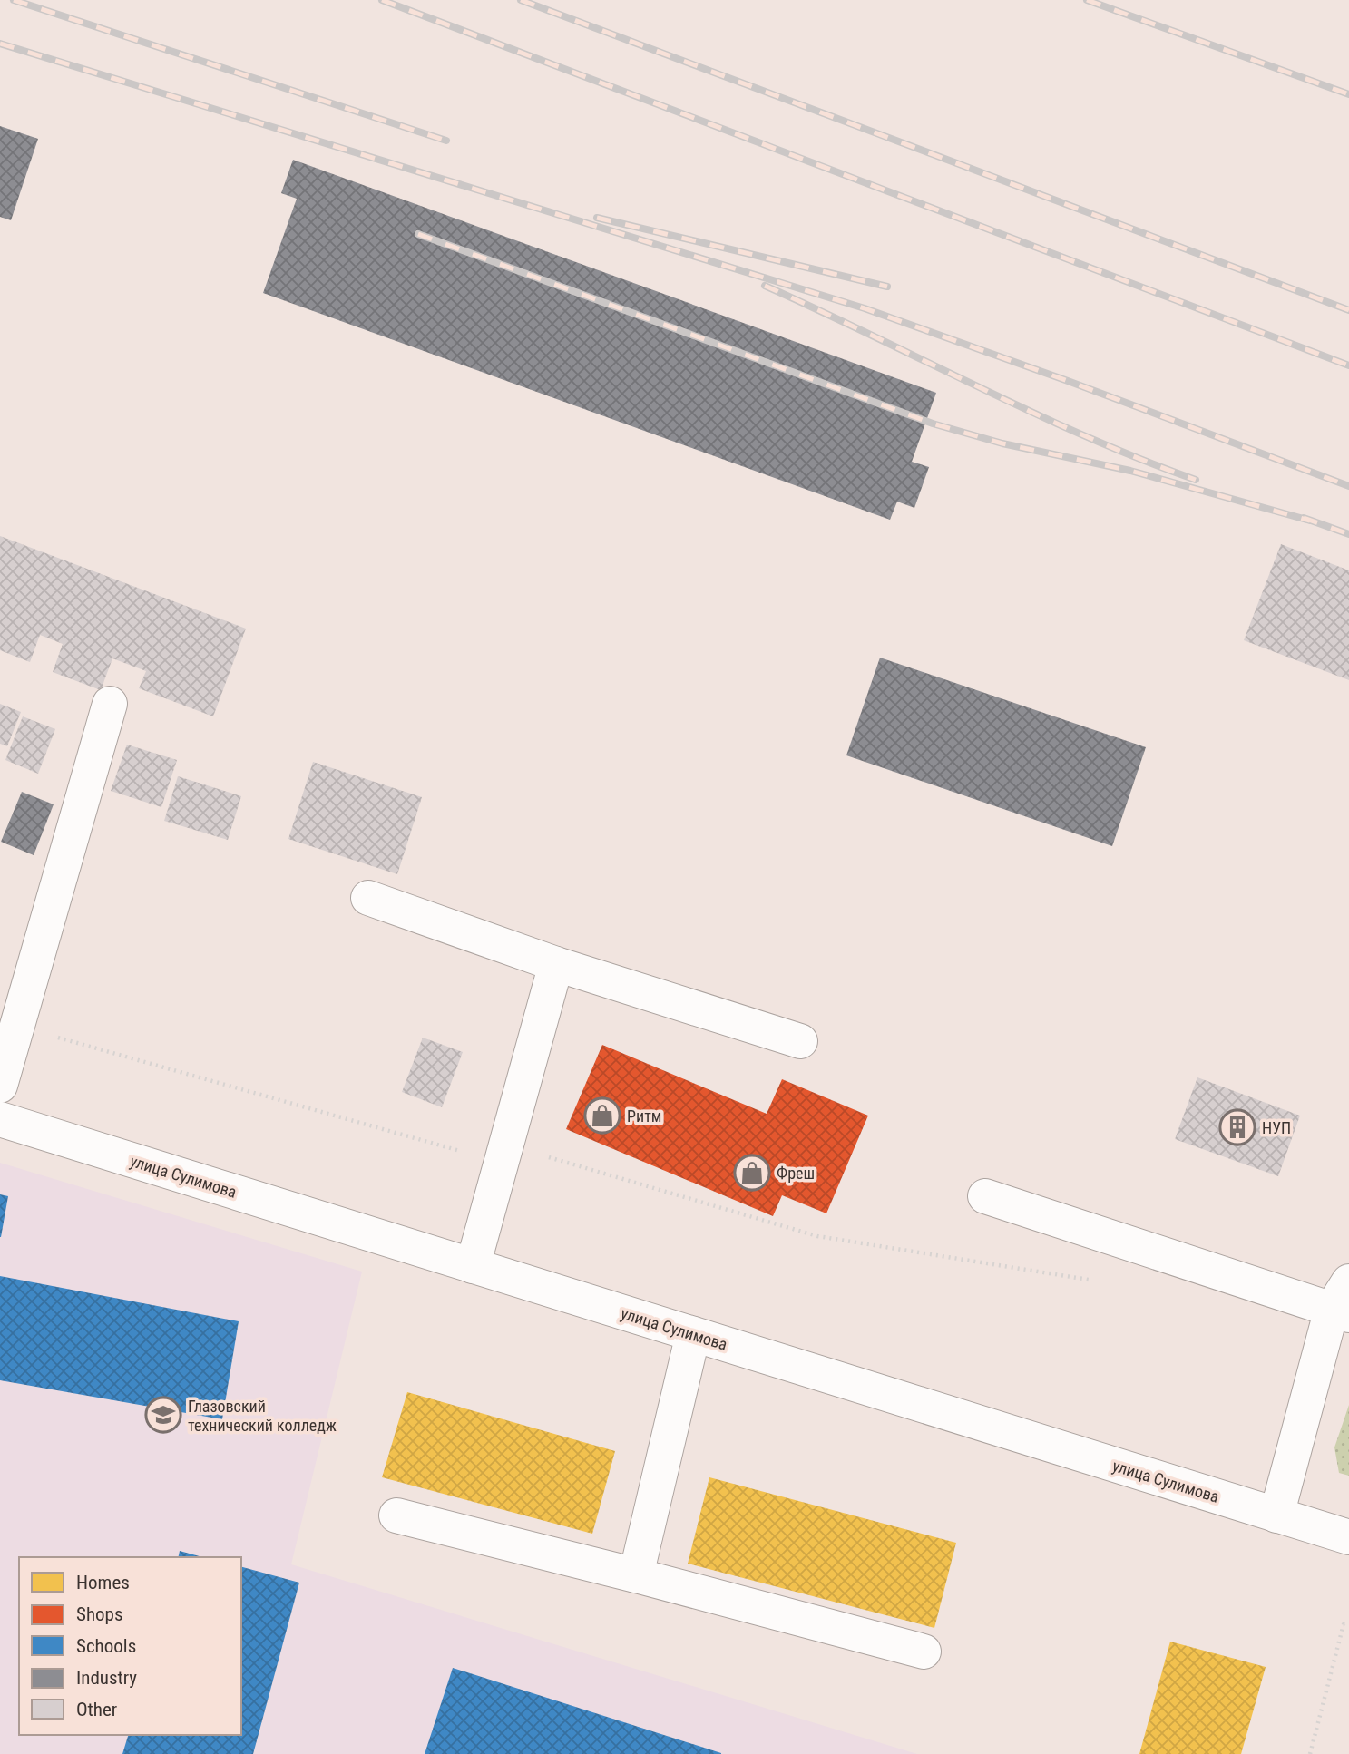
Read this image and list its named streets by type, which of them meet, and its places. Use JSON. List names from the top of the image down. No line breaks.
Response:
{"streets":{"main road":["улица Сулимова"]},"places":{"shop":["Ритм","Фреш"],"building":["НУП"],"school or university":["Глазовский технический колледж"]},"legend":["Homes","Shops","Schools","Industry","Other"]}
